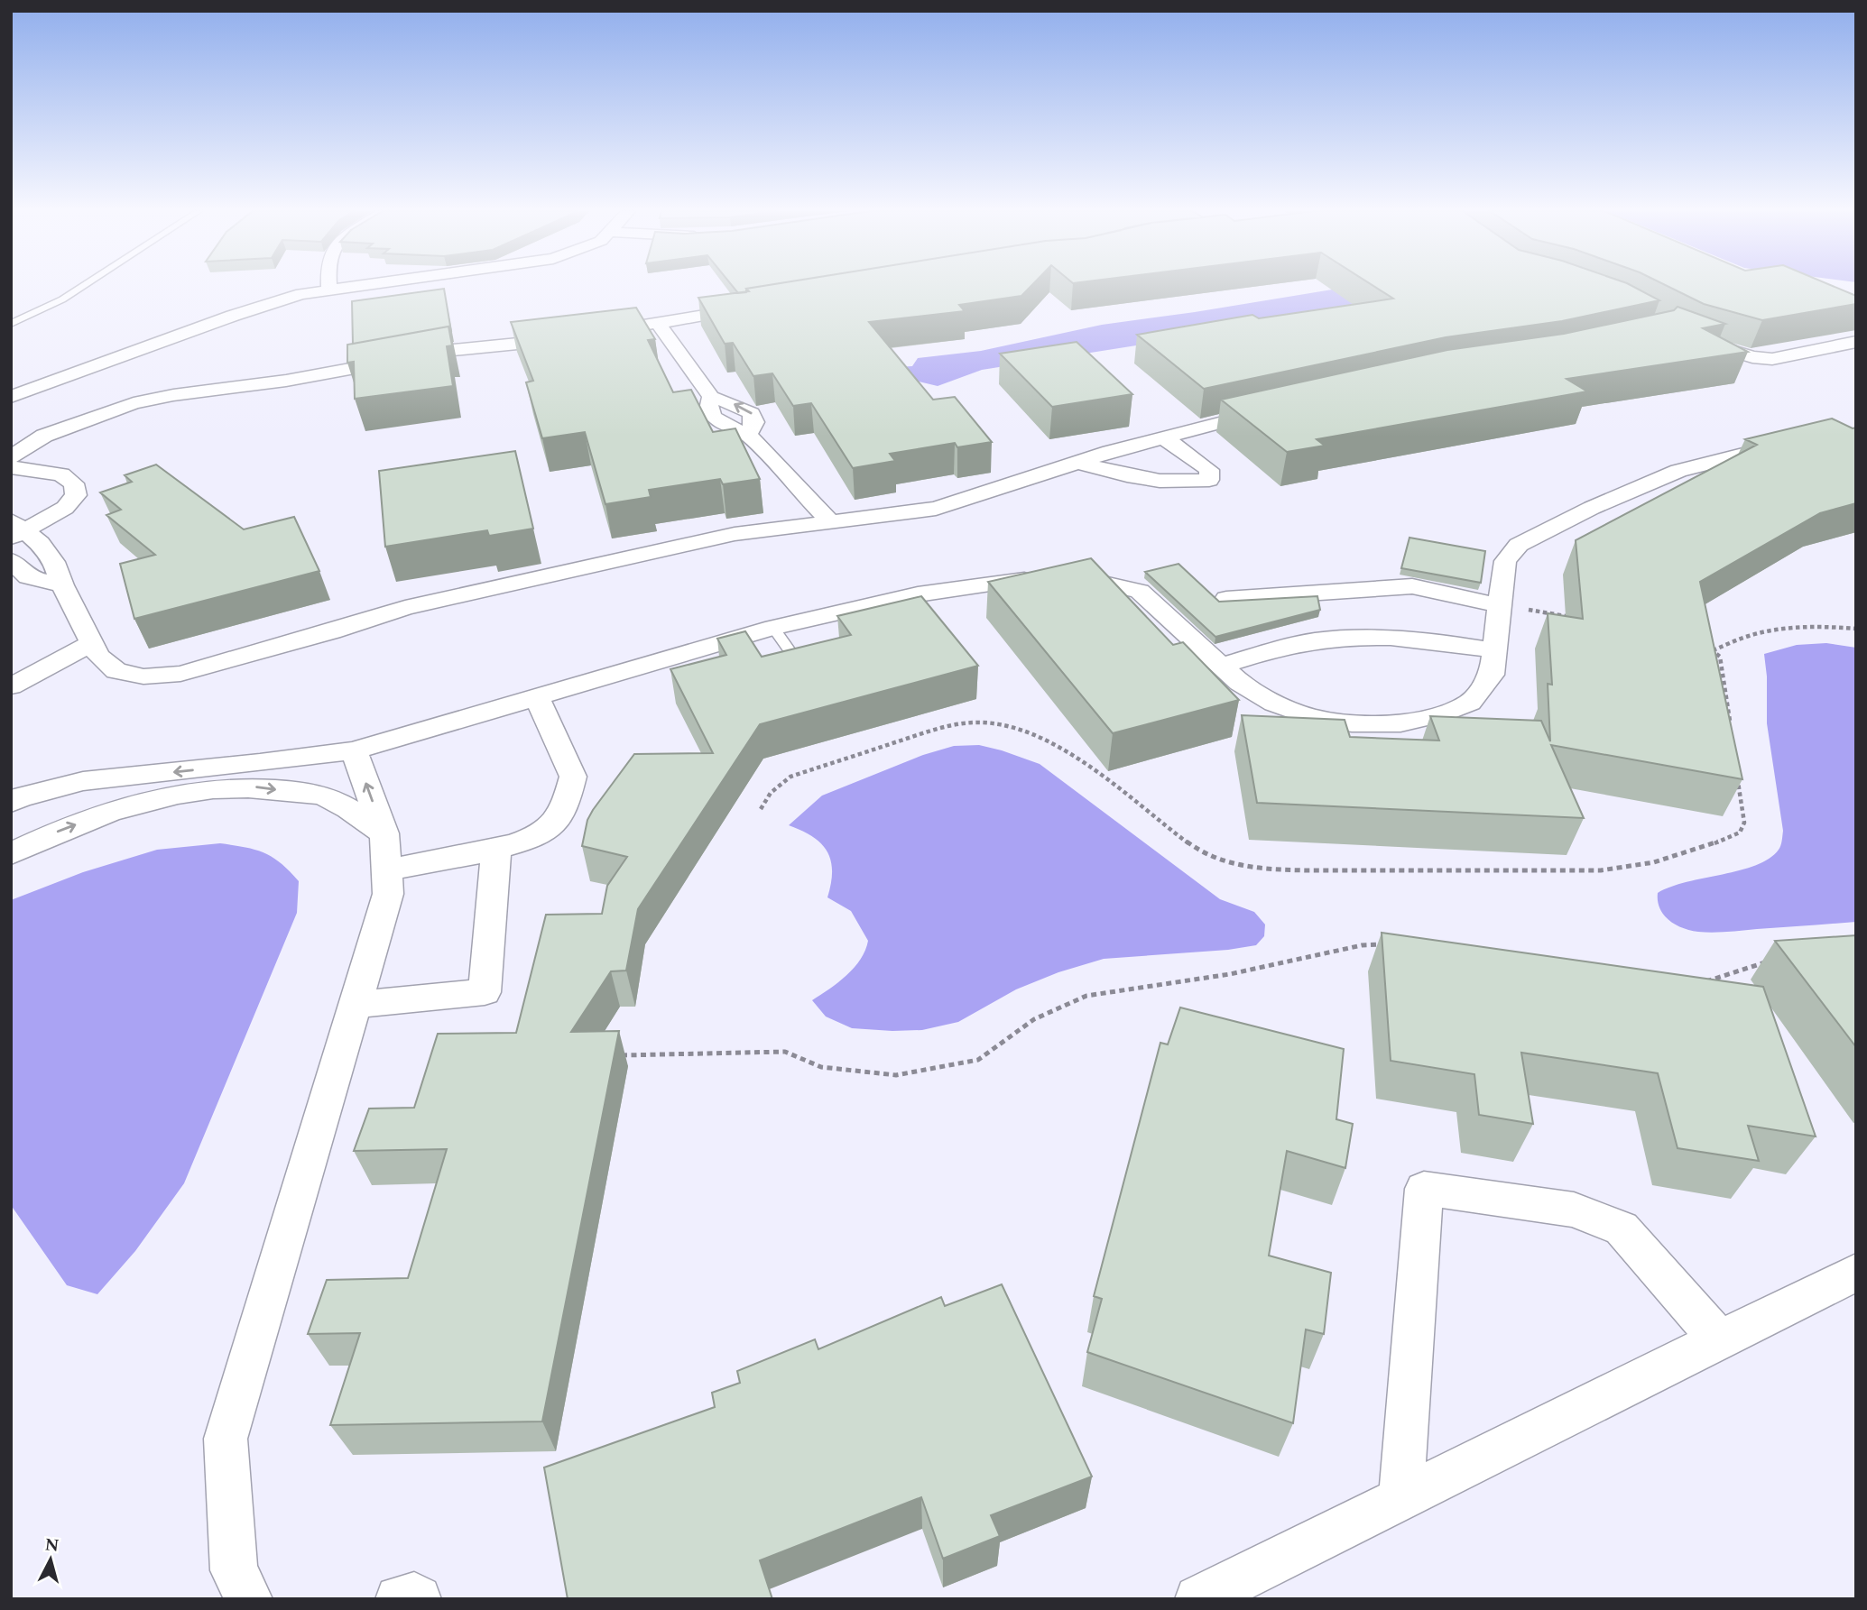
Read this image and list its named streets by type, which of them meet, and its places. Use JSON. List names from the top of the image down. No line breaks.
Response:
{"north":"top"}
